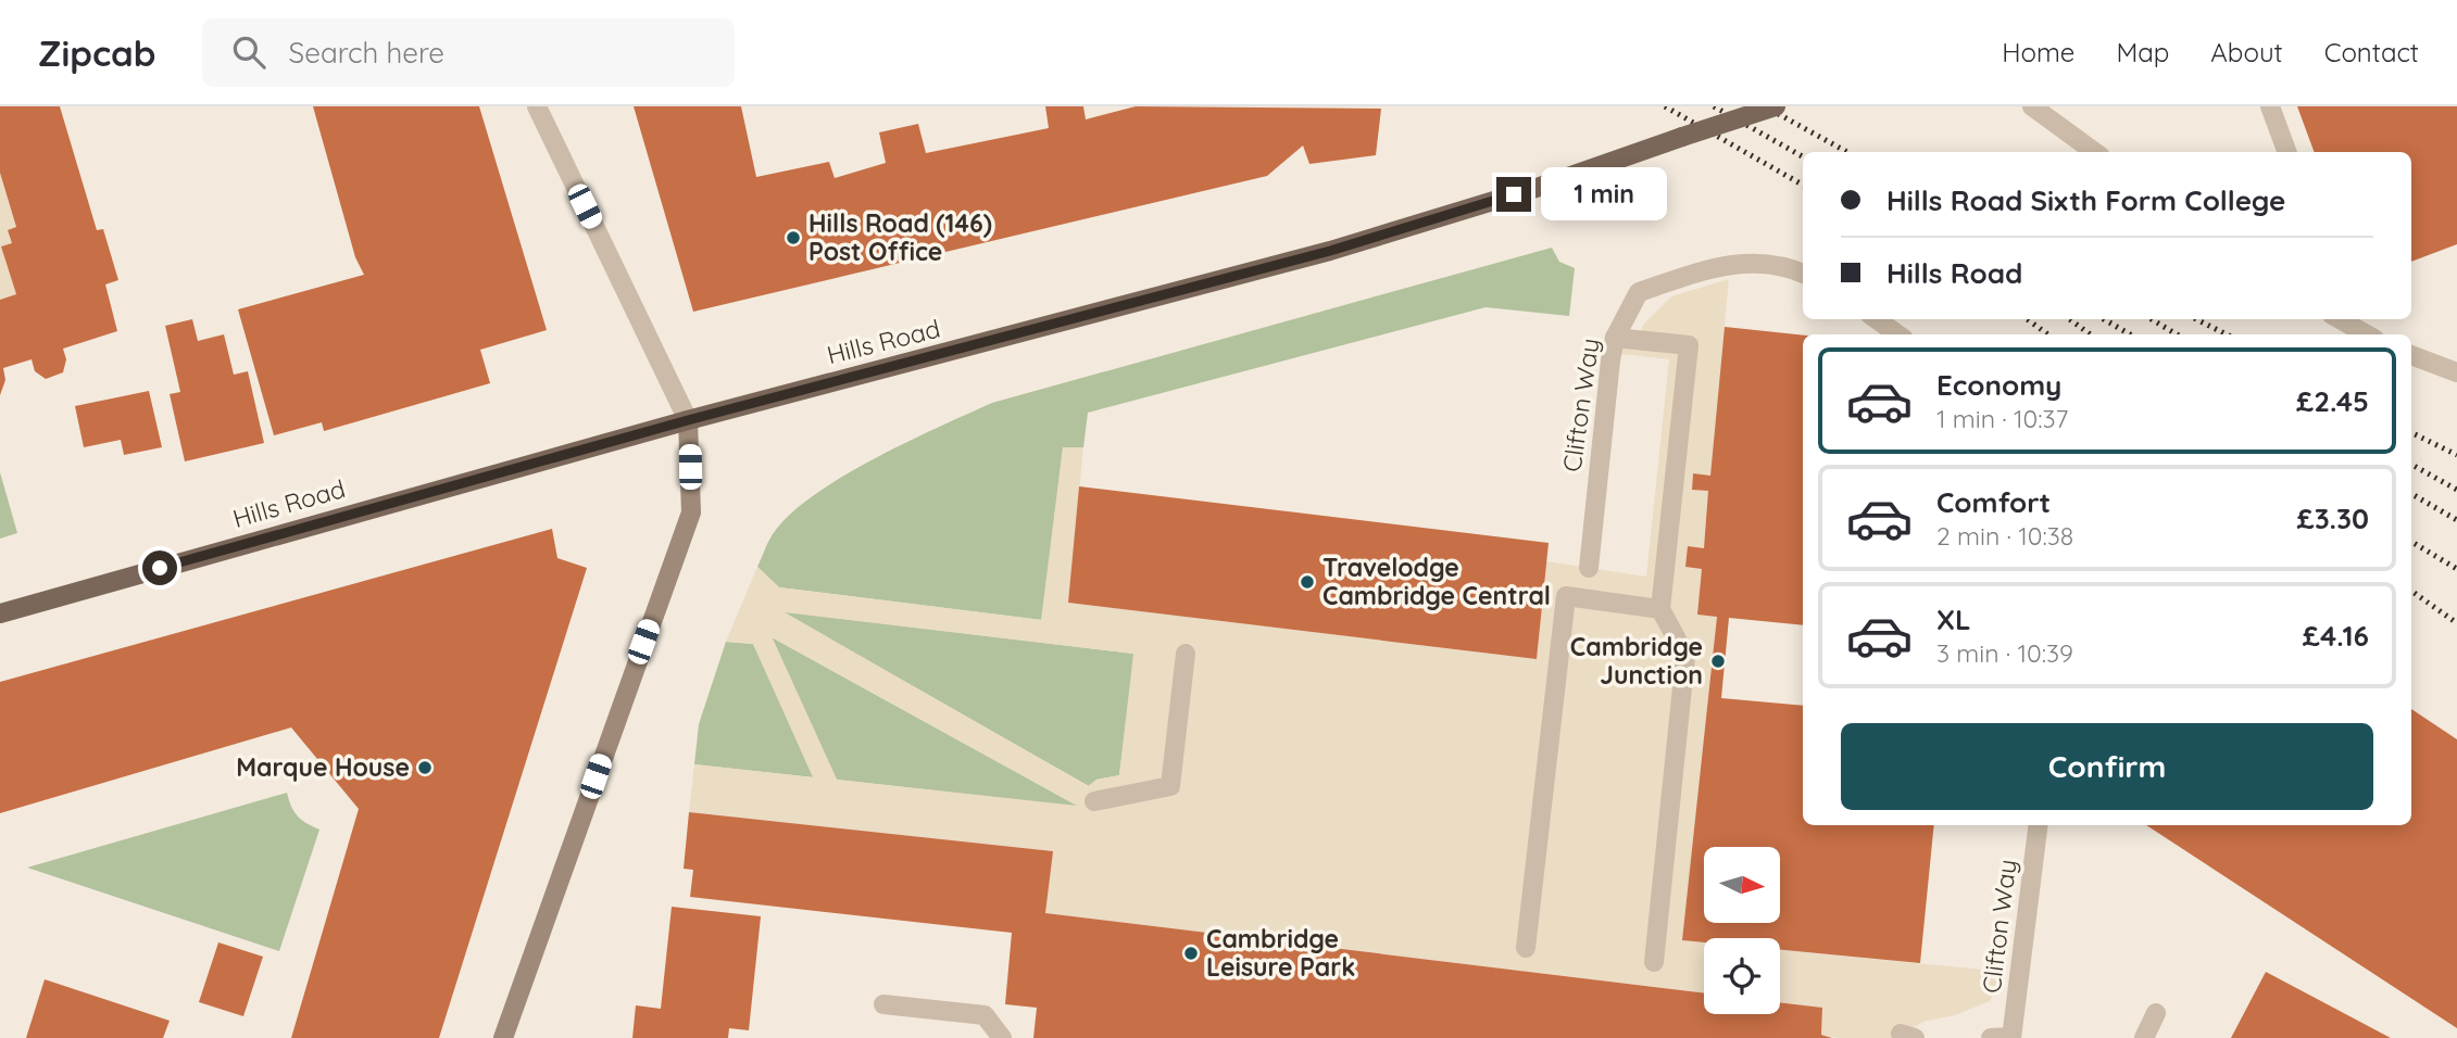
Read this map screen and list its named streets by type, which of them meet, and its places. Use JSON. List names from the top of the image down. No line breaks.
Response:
{"streets":{"main road":["Hills Road"],"street":["Clifton Way"]},"places":["Hills Road (146) Post Office","Travelodge Cambridge Central","Cambridge Junction","Marque House","Cambridge Leisure Park"],"north":"right","page":{"header":"Zipcab","search":"Search here","nav":["Home","Map","About","Contact"],"banner":["Hills Road Sixth Form College","Hills Road"],"bubble":"1 min","list":[{"name":"Economy","note":"1 min · 10:37","value":"£2.45"},{"name":"Comfort","note":"2 min · 10:38","value":"£3.30"},{"name":"XL","note":"3 min · 10:39","value":"£4.16"}],"buttons":"Confirm"}}
